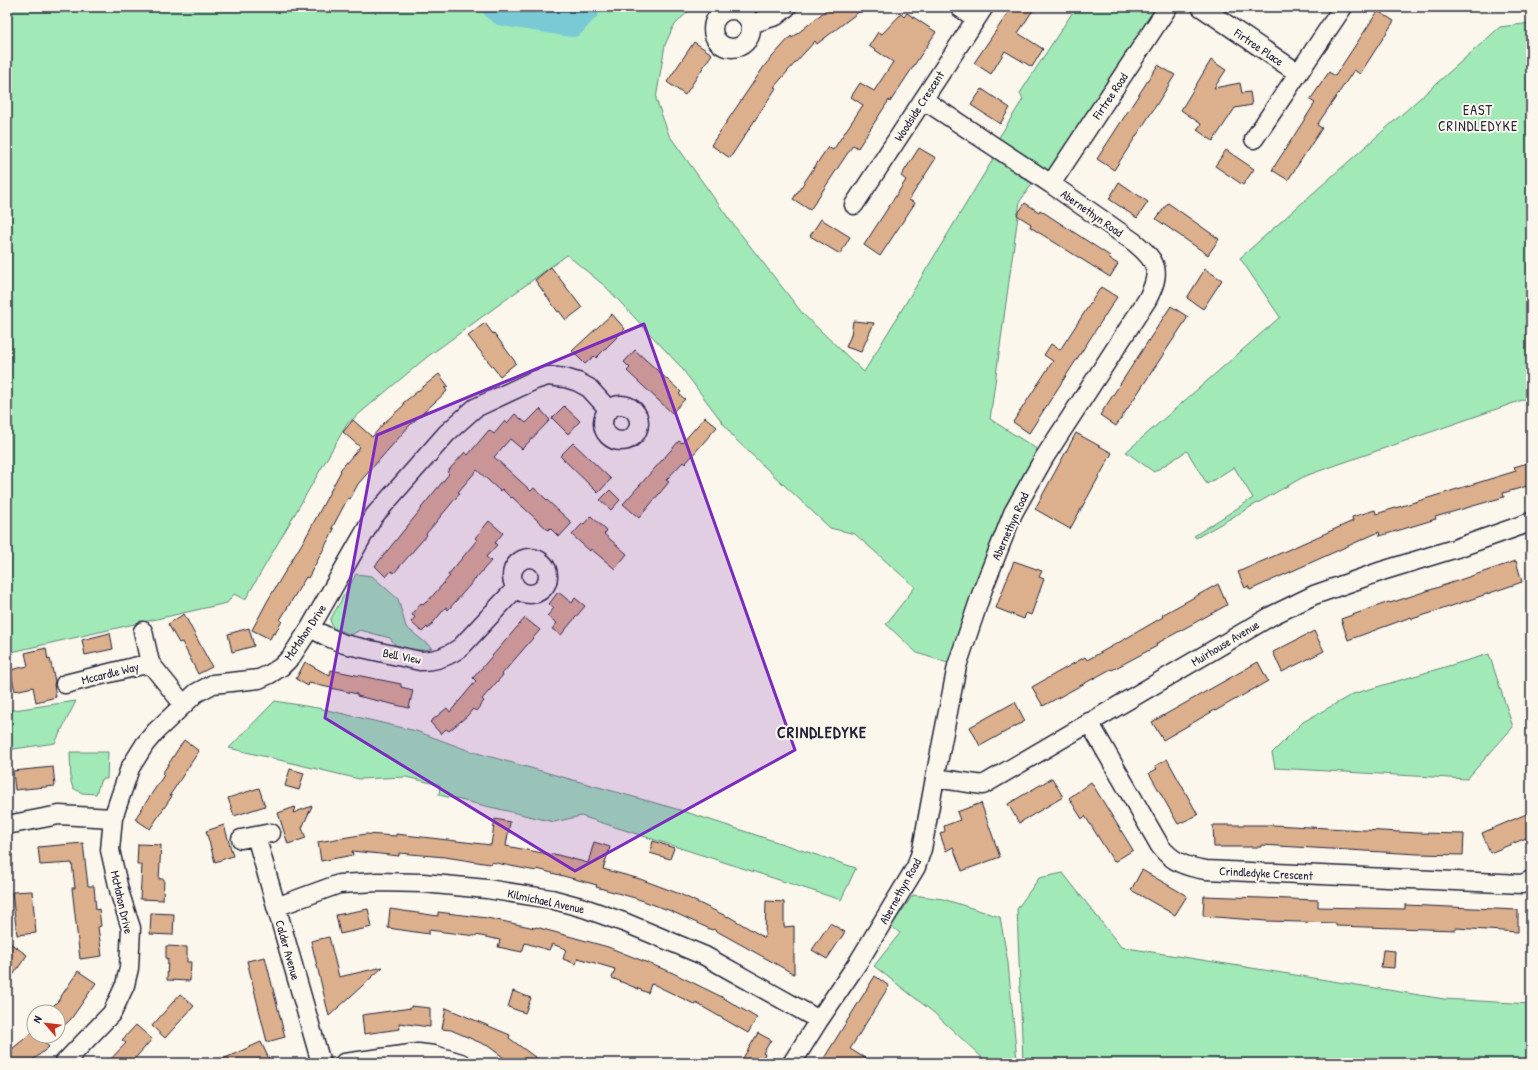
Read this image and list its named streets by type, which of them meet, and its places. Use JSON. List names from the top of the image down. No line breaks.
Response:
{"streets":{"street":["Firtree Place","Firtree Road","Woodside Crescent","Abernethyn Road","McMahon Drive","Muirhouse Avenue","Bell View","Mccardle Way","Crindledyke Crescent","Kilmichael Avenue","Calder Avenue"]},"crossings":[["Firtree Road","Abernethyn Road"],["Woodside Crescent","Abernethyn Road"],["Abernethyn Road","Muirhouse Avenue"],["Abernethyn Road","Kilmichael Avenue"],["McMahon Drive","Bell View"],["McMahon Drive","Mccardle Way"],["Muirhouse Avenue","Crindledyke Crescent"],["Kilmichael Avenue","Calder Avenue"]],"districts":["EAST CRINDLEDYKE","CRINDLEDYKE"],"north":"top left"}
